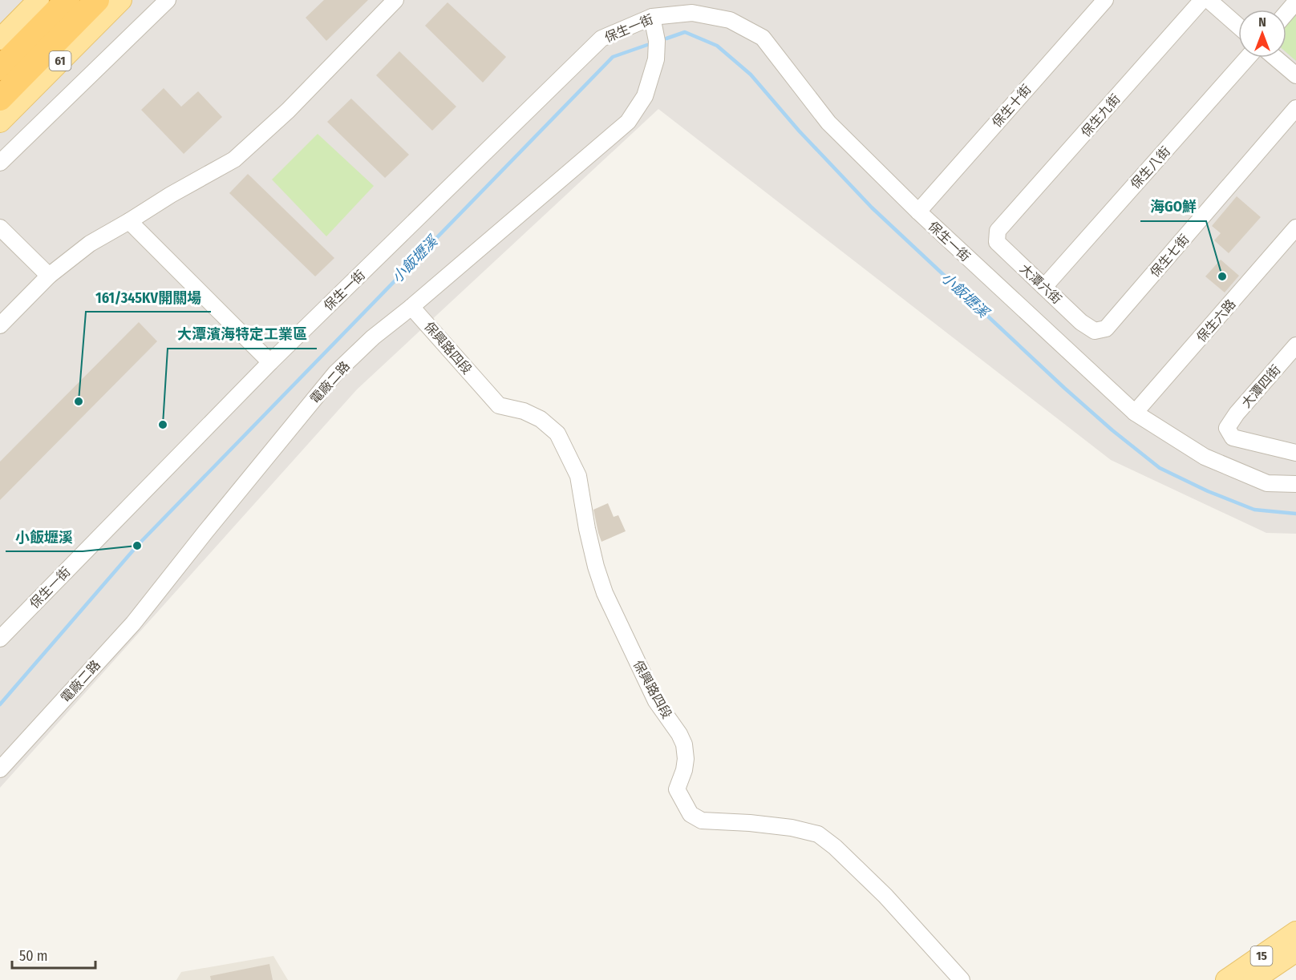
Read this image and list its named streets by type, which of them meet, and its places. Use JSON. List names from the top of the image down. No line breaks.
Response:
{"streets":{"highway":["61"],"main road":["15"],"street":["保生一街","保生十街","保生九街","保生八街","保生七街","大潭六街","保生六路","保興路四段","電廠二路","大潭四街"]},"crossings":[["保生一街","保生十街"],["保生一街","保生六路"],["保生一街","電廠二路"],["保生九街","大潭六街"],["保生八街","大潭六街"],["保生七街","大潭六街"],["保興路四段","電廠二路"]],"water":["小飯壢溪"],"places":["海GO鮮","161/345KV開關場","大潭濱海特定工業區","小飯壢溪"],"scale_bar":"50 m","north":"top"}
